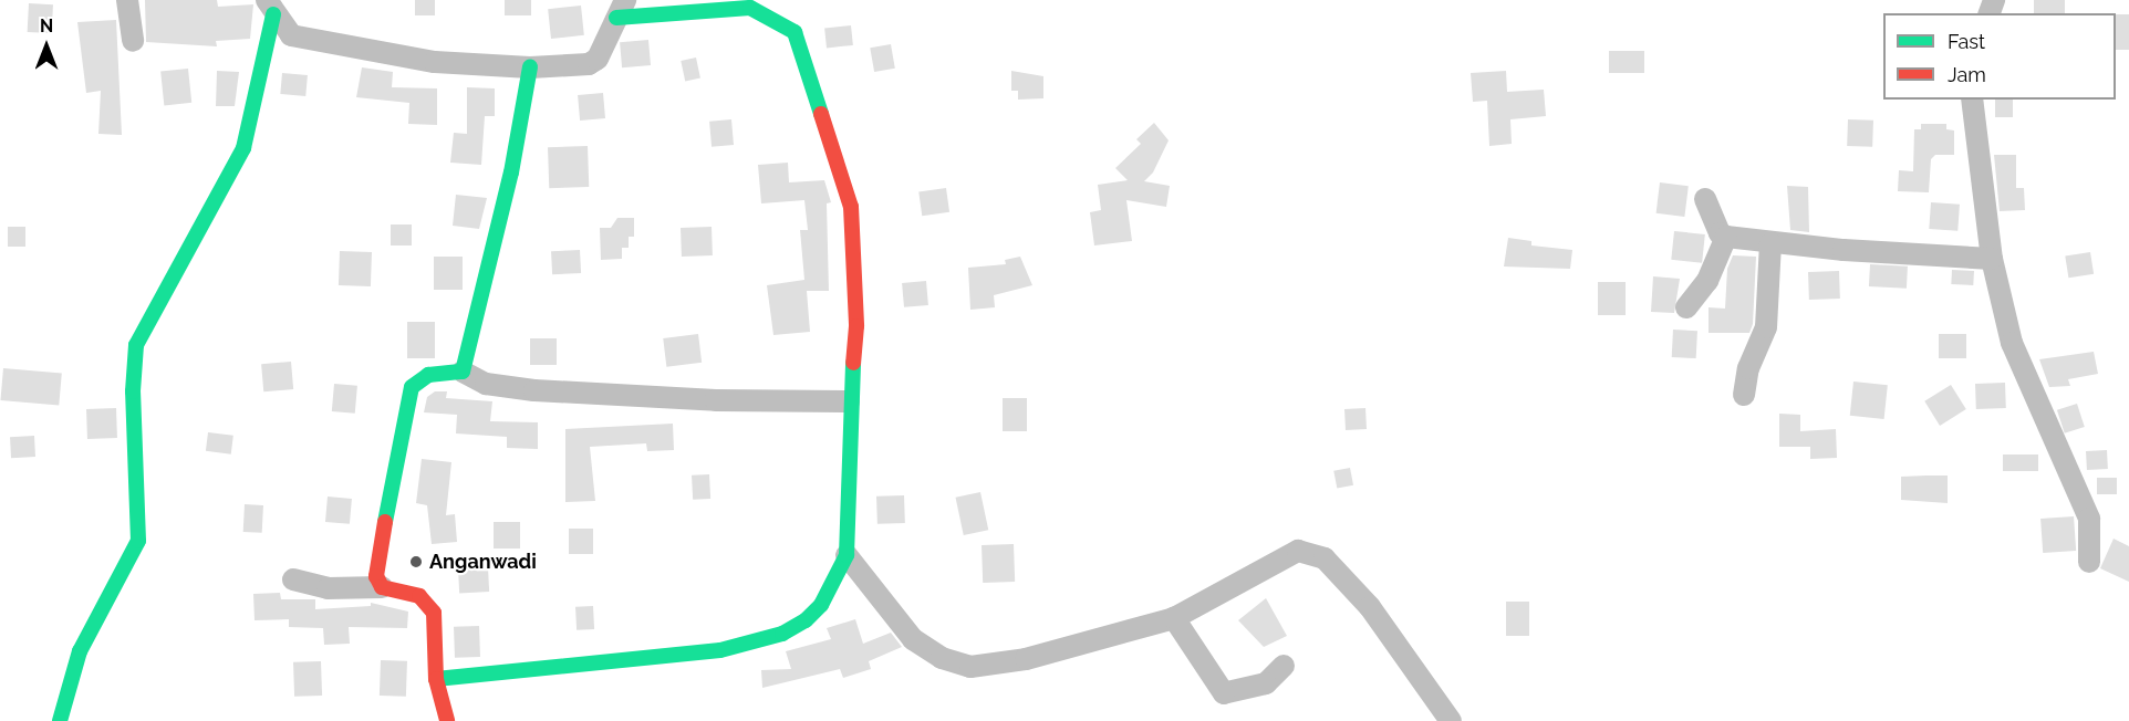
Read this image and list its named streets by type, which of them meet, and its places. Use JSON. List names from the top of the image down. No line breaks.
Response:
{"places":["Anganwadi"],"legend":["Fast","Jam"],"north":"top"}
